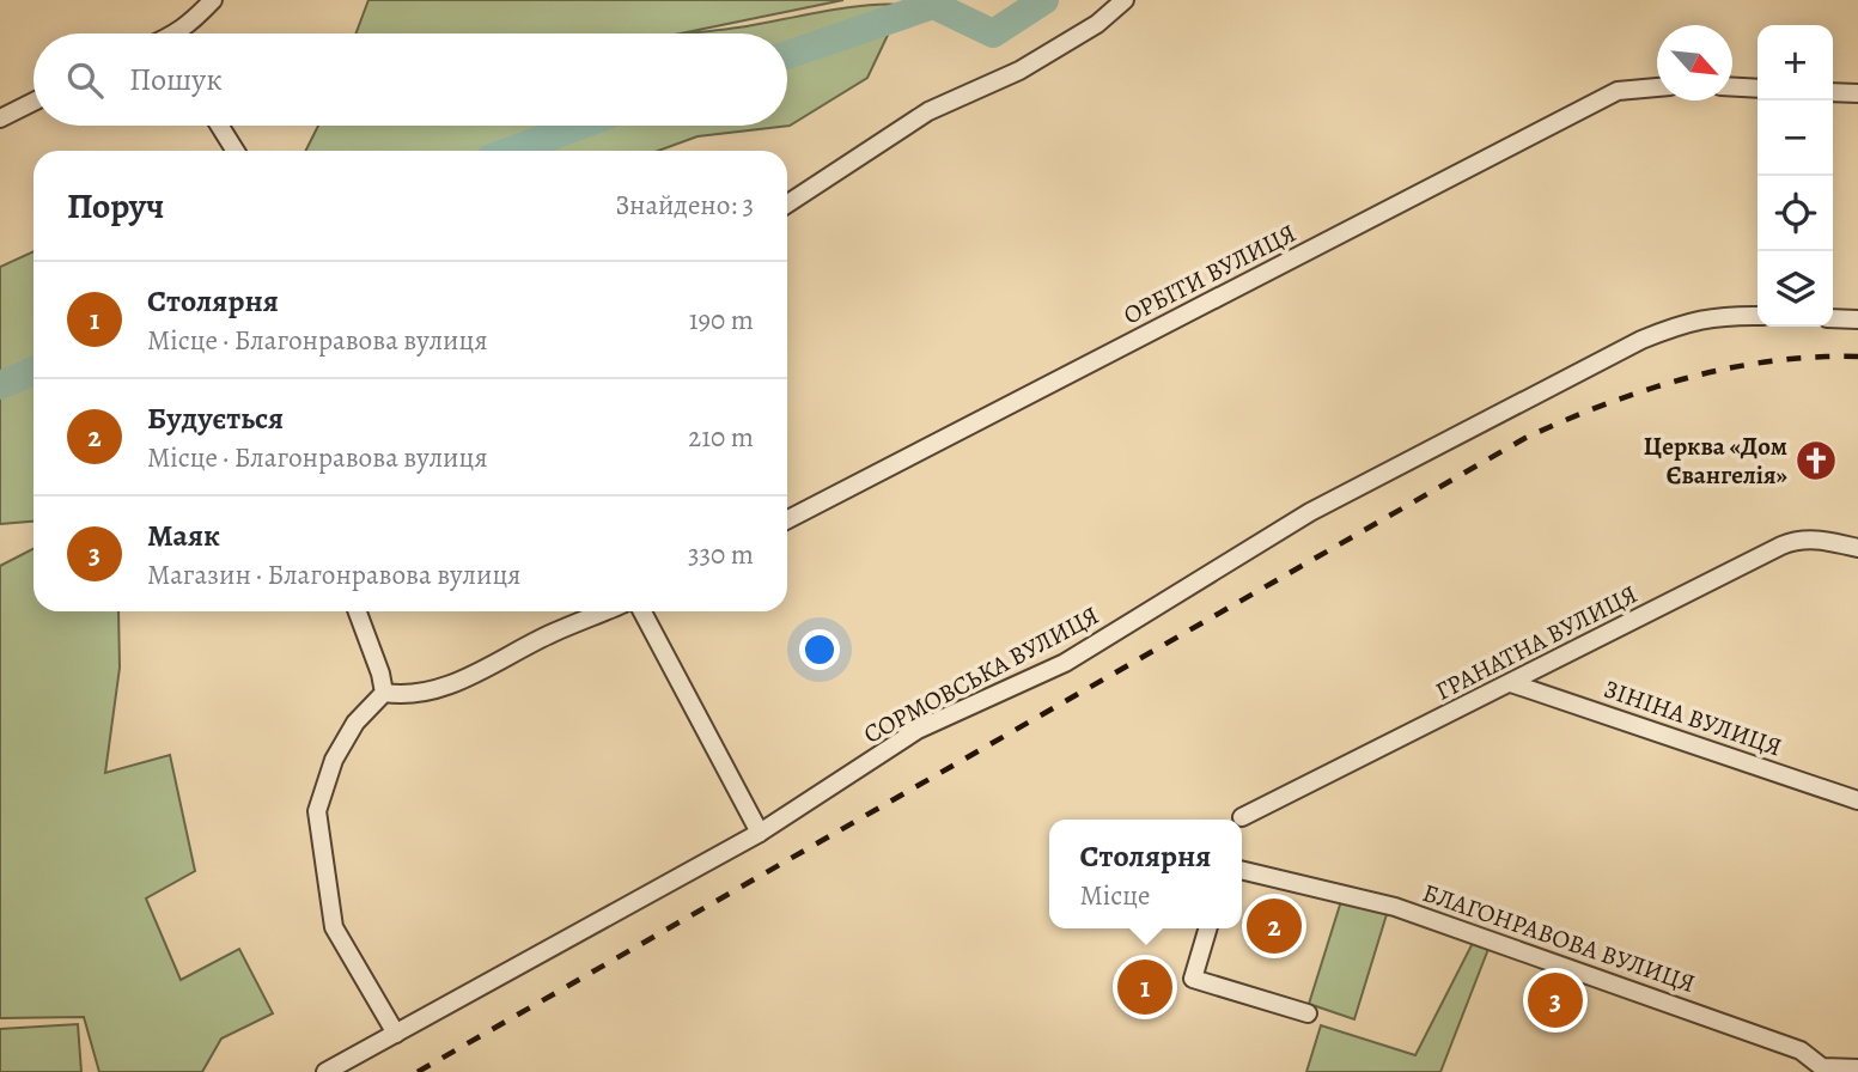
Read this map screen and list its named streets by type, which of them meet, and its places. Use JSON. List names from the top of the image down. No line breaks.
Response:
{"streets":{"street":["ОРБІТИ ВУЛИЦЯ","ГРАНАТНА ВУЛИЦЯ","СОРМОВСЬКА ВУЛИЦЯ","ЗІНІНА ВУЛИЦЯ","БЛАГОНРАВОВА ВУЛИЦЯ"]},"crossings":[["ГРАНАТНА ВУЛИЦЯ","ЗІНІНА ВУЛИЦЯ"]],"places":{"church":["Церква «Дом Євангелія»"]},"north":"bottom right","page":{"map_buttons":["+","−"],"search":"Пошук","heading":["Поруч","Знайдено: 3"],"list":[{"mark":"1","name":"Столярня","note":"Місце · Благонравова вулиця","value":"190 m"},{"mark":"2","name":"Будується","note":"Місце · Благонравова вулиця","value":"210 m"},{"mark":"3","name":"Маяк","note":"Магазин · Благонравова вулиця","value":"330 m"}],"popup":["Столярня","Місце"],"pins":["2","1","3"]}}
